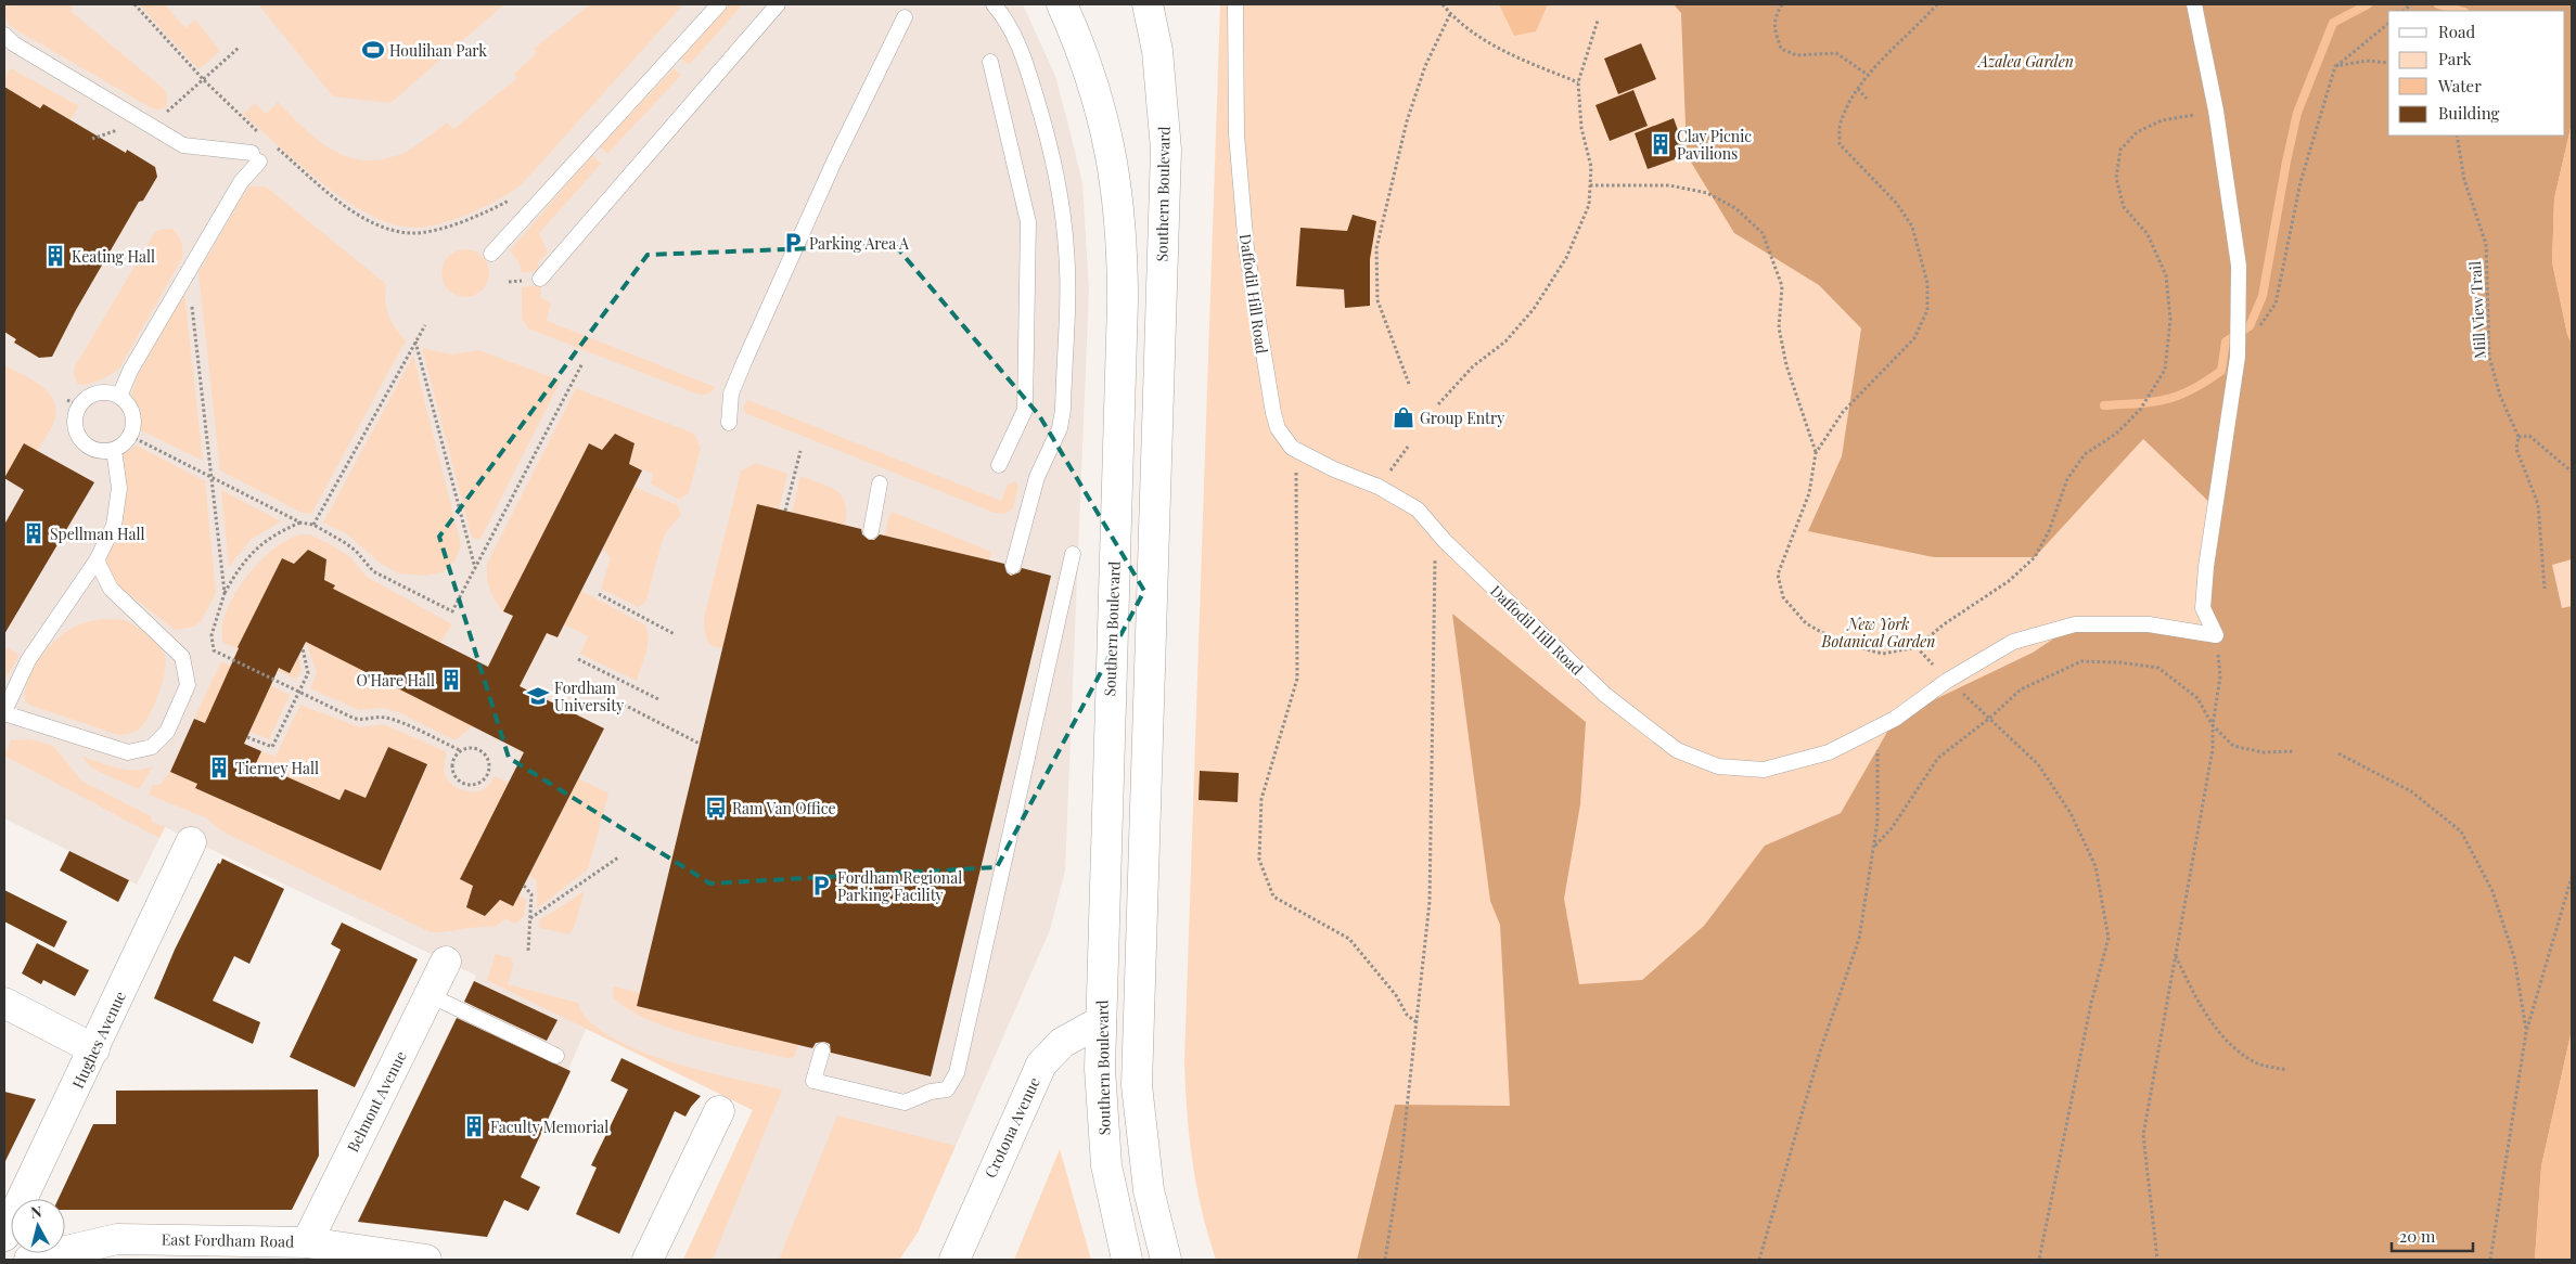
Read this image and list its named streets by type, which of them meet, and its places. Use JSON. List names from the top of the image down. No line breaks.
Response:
{"streets":{"main road":["Southern Boulevard","Hughes Avenue","Belmont Avenue","Crotona Avenue","East Fordham Road"],"lane":["Daffodil Hill Road"],"path":["Mill View Trail"]},"crossings":[["Southern Boulevard","Crotona Avenue"],["Belmont Avenue","East Fordham Road"]],"parks":["Azalea Garden","New York Botanical Garden"],"places":{"sports":["Houlihan Park"],"building":["Clay Picnic Pavilions","Keating Hall","Spellman Hall","O'Hare Hall","Tierney Hall","Faculty Memorial"],"parking":["Parking Area A","Fordham Regional Parking Facility"],"shop":["Group Entry"],"school or university":["Fordham University"],"bus stop":["Ram Van Office"]},"legend":["Road","Park","Water","Building"],"scale_bar":"20 m","north":"top"}
